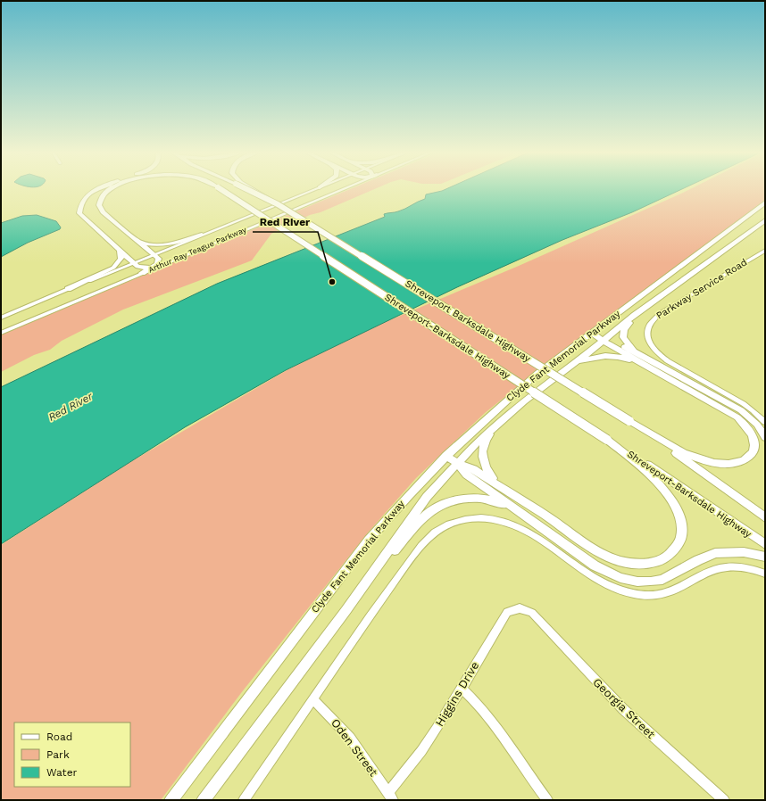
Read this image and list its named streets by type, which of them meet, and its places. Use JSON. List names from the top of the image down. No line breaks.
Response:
{"streets":{"main road":["Shreveport Barksdale Highway","Shreveport-Barksdale Highway","Clyde Fant Memorial Parkway"],"street":["Arthur Ray Teague Parkway","Parkway Service Road","Higgins Drive","Georgia Street","Oden Street"]},"crossings":[["Higgins Drive","Georgia Street"],["Higgins Drive","Oden Street"]],"water":["Red River"],"places":["Red River"],"legend":["Road","Park","Water"]}
